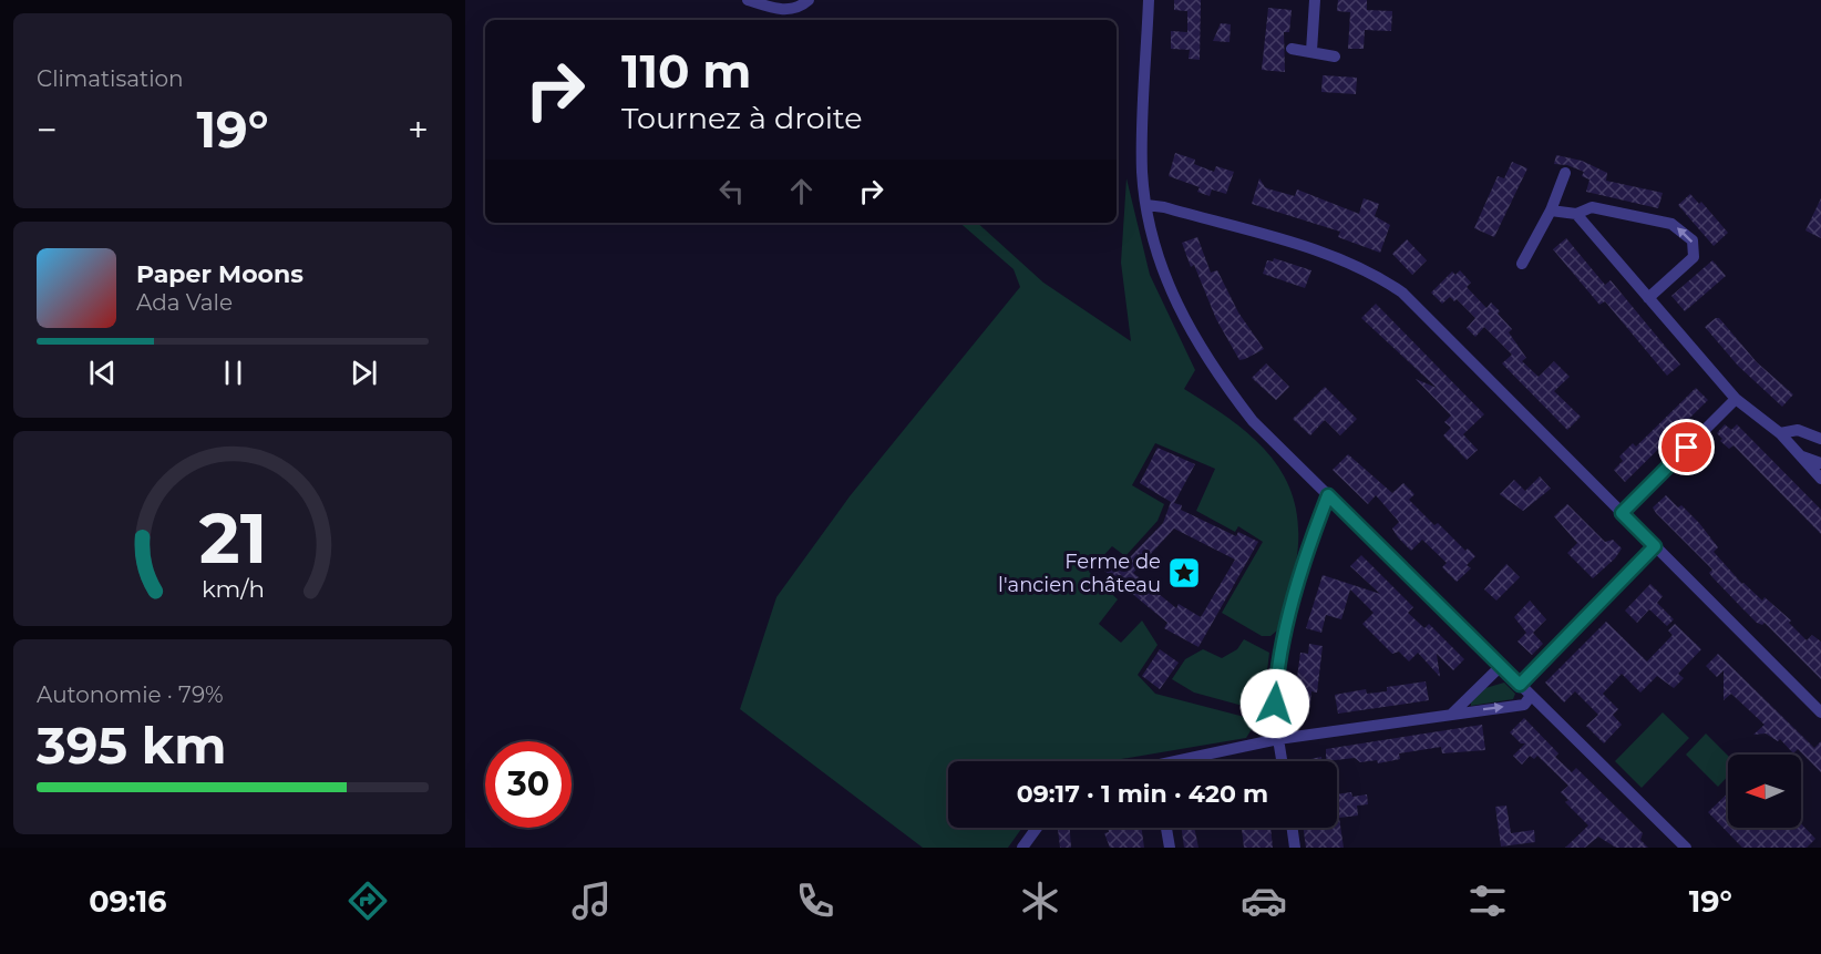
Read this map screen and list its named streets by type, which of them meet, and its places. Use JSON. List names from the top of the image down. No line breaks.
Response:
{"places":{"place":["Ferme de l'ancien château"]},"north":"left","page":{"tile":["Climatisation",["Autonomie · 79%","395 km"]],"turn":["110 m","Tournez à droite"],"heat":["−","19°","+"],"song":["Paper Moons","Ada Vale"],"limit":"30","trip":"09:17 · 1 min · 420 m","tabs":["09:16","19°"],"gauge":["21","km/h"]}}
